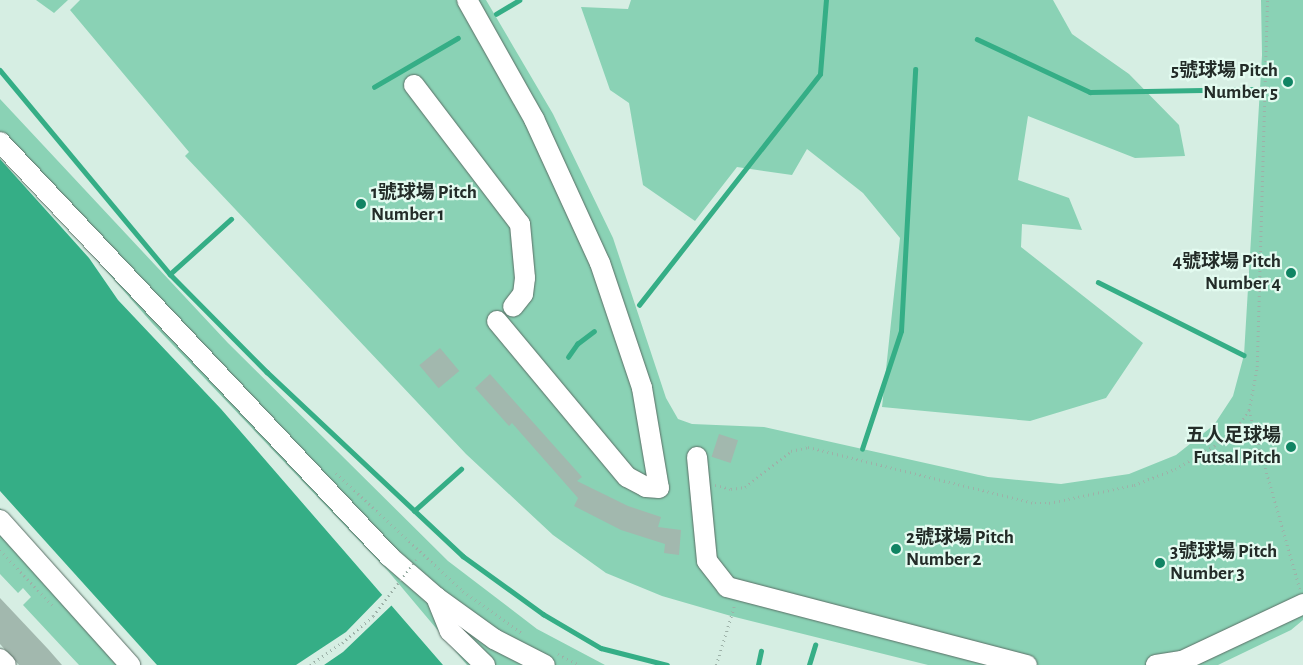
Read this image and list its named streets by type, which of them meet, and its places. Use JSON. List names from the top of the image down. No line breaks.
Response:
{"places":["5號球場 Pitch Number 5","1號球場 Pitch Number 1","4號球場 Pitch Number 4","五人足球場 Futsal Pitch","2號球場 Pitch Number 2","3號球場 Pitch Number 3"]}
